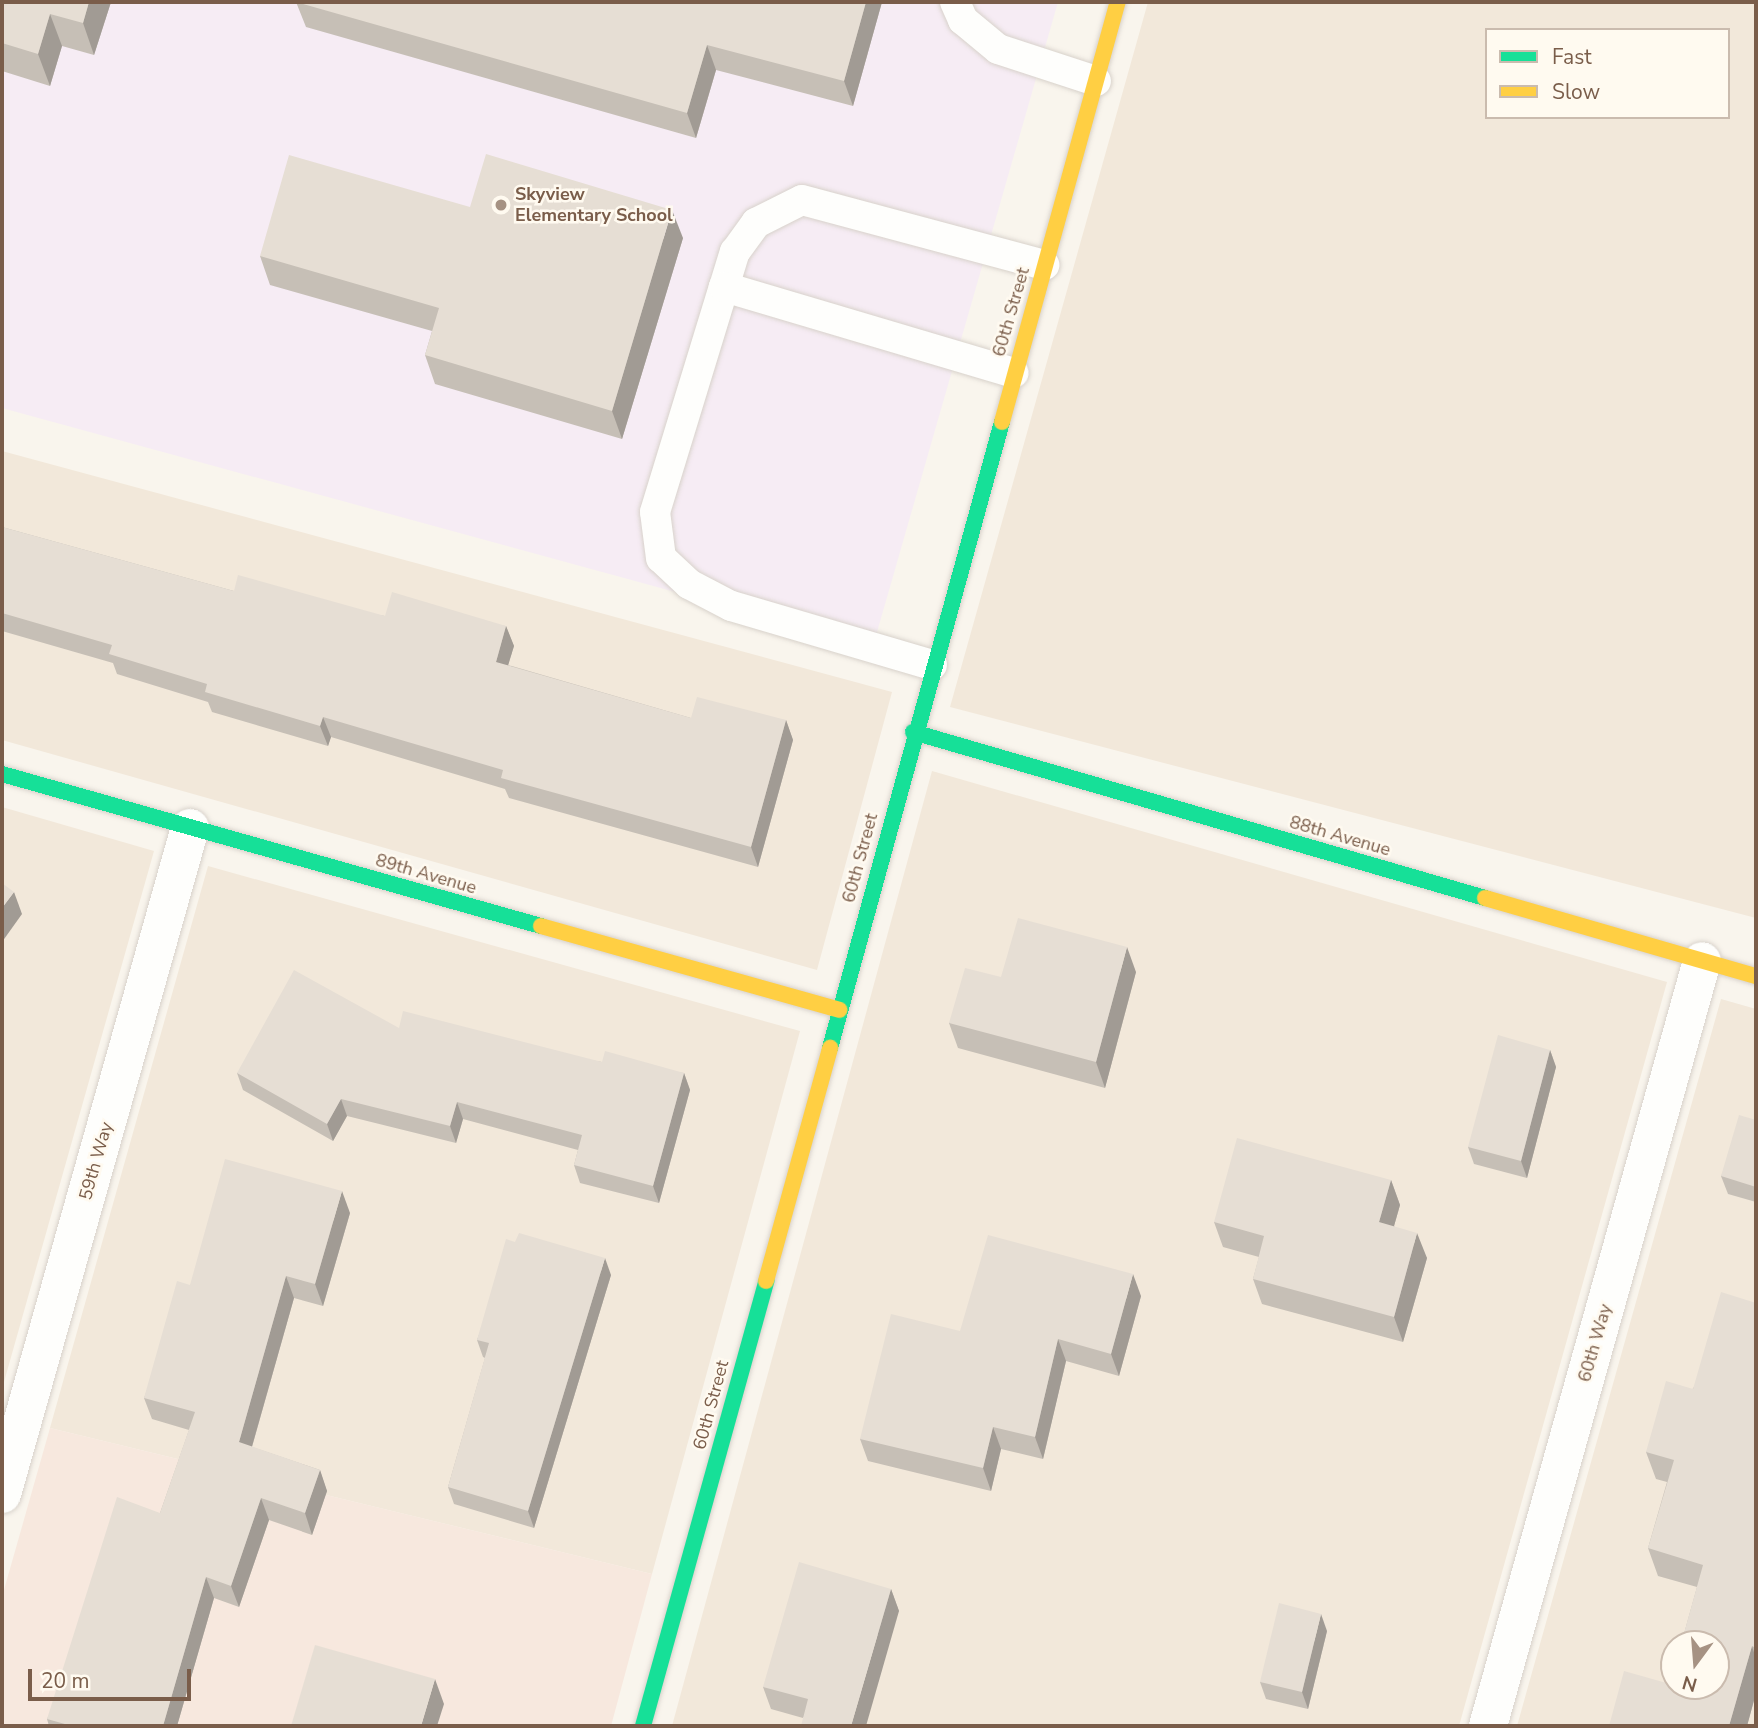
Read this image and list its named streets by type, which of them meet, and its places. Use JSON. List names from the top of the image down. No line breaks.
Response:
{"streets":{"street":["60th Street","88th Avenue","89th Avenue","59th Way","60th Way"]},"crossings":[["60th Street","88th Avenue"],["60th Street","89th Avenue"],["88th Avenue","60th Way"],["89th Avenue","59th Way"]],"places":["Skyview Elementary School"],"legend":["Fast","Slow"],"scale_bar":"20 m","north":"bottom"}
